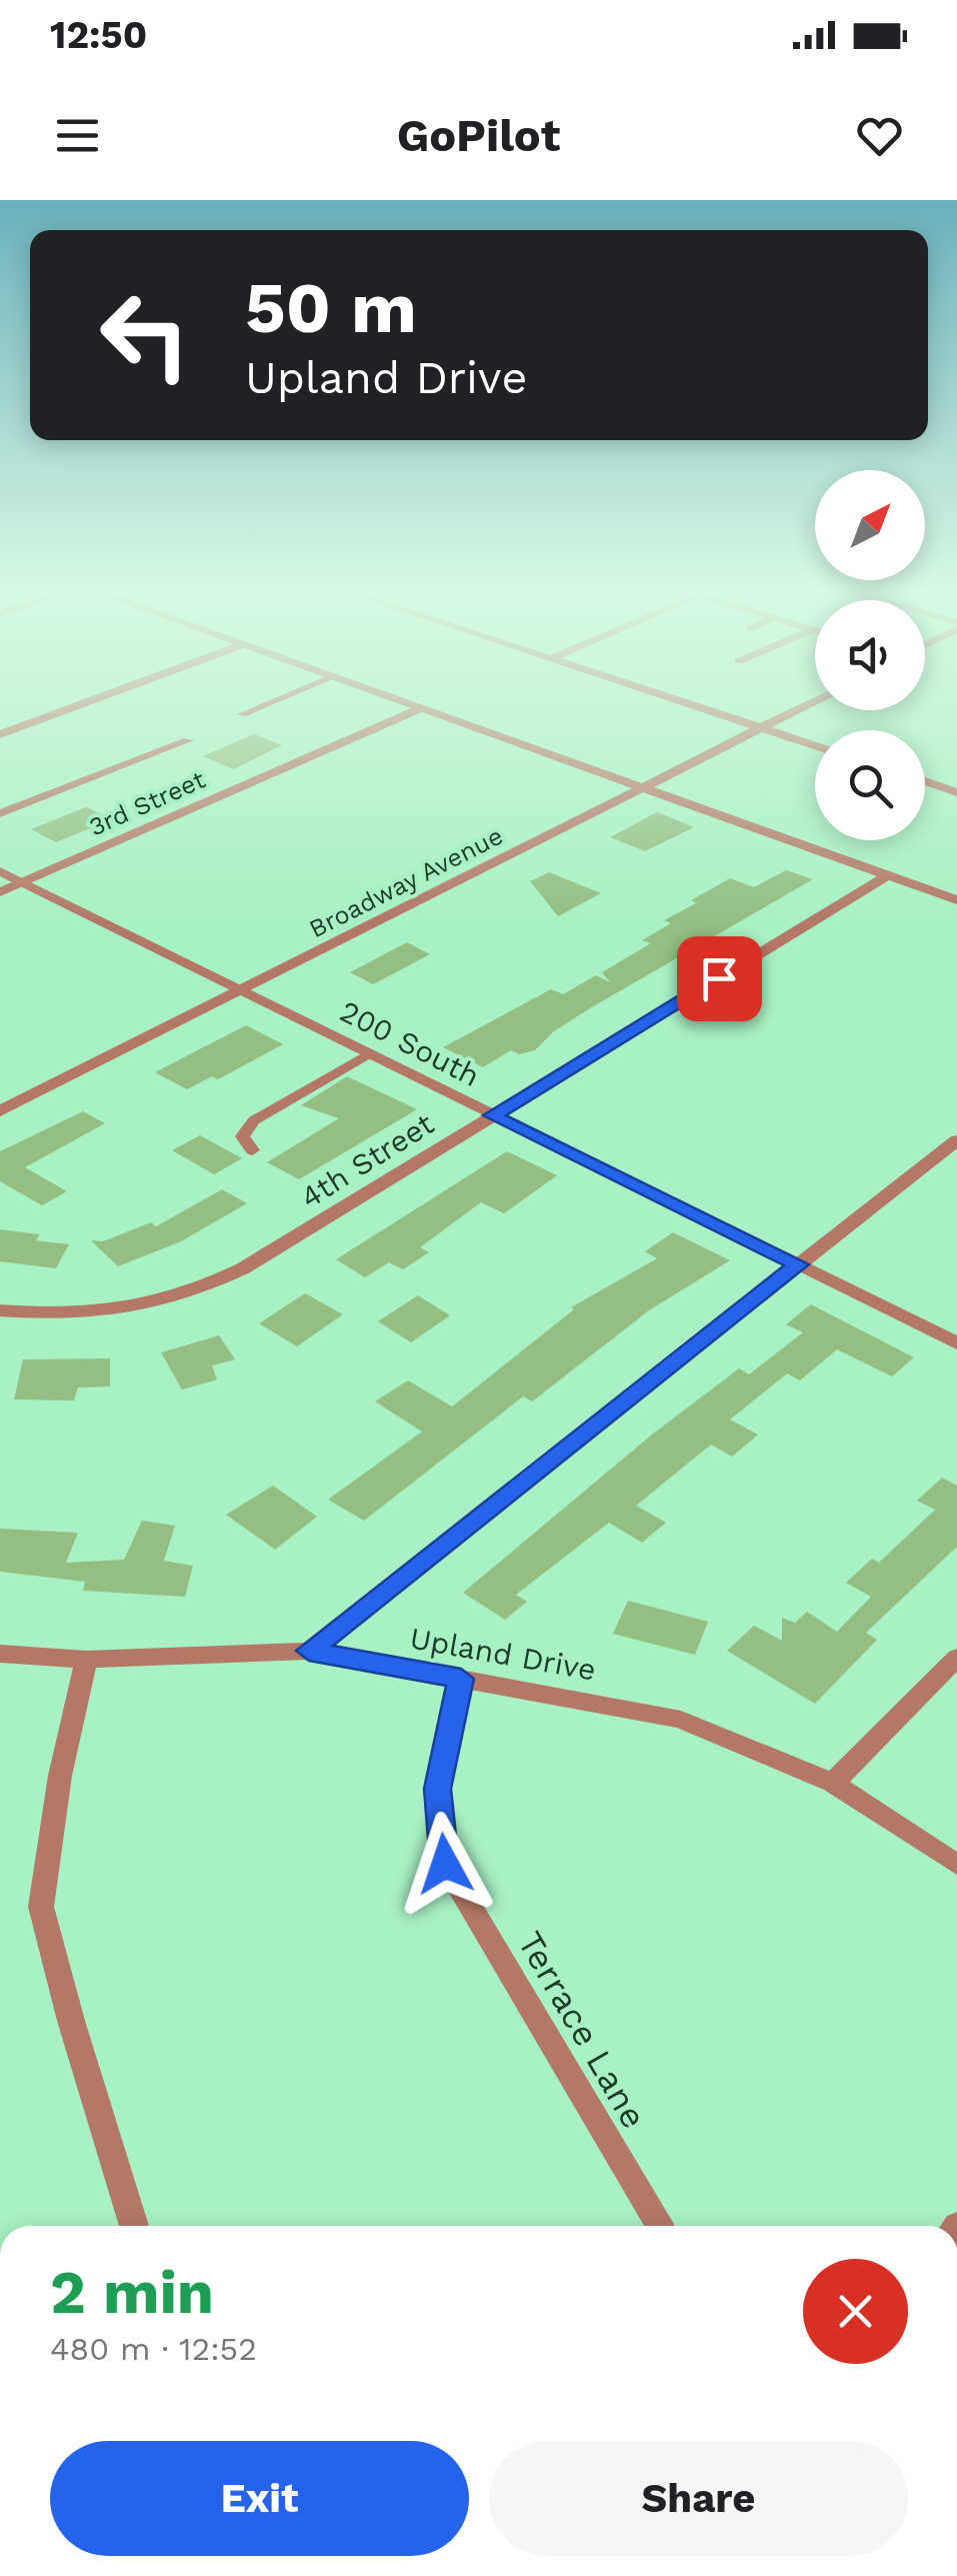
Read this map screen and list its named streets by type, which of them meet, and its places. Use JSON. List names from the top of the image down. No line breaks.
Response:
{"streets":{"street":["3rd Street","Broadway Avenue","200 South","4th Street","Upland Drive","Terrace Lane"]},"crossings":[["3rd Street","200 South"],["Broadway Avenue","200 South"],["200 South","4th Street"],["Upland Drive","Terrace Lane"]],"north":"top right","page":{"status":"12:50","header":"GoPilot","turn":["50 m","Upland Drive"],"heading":["2 min","480 m · 12:52"],"buttons":["Exit","Share"]}}
